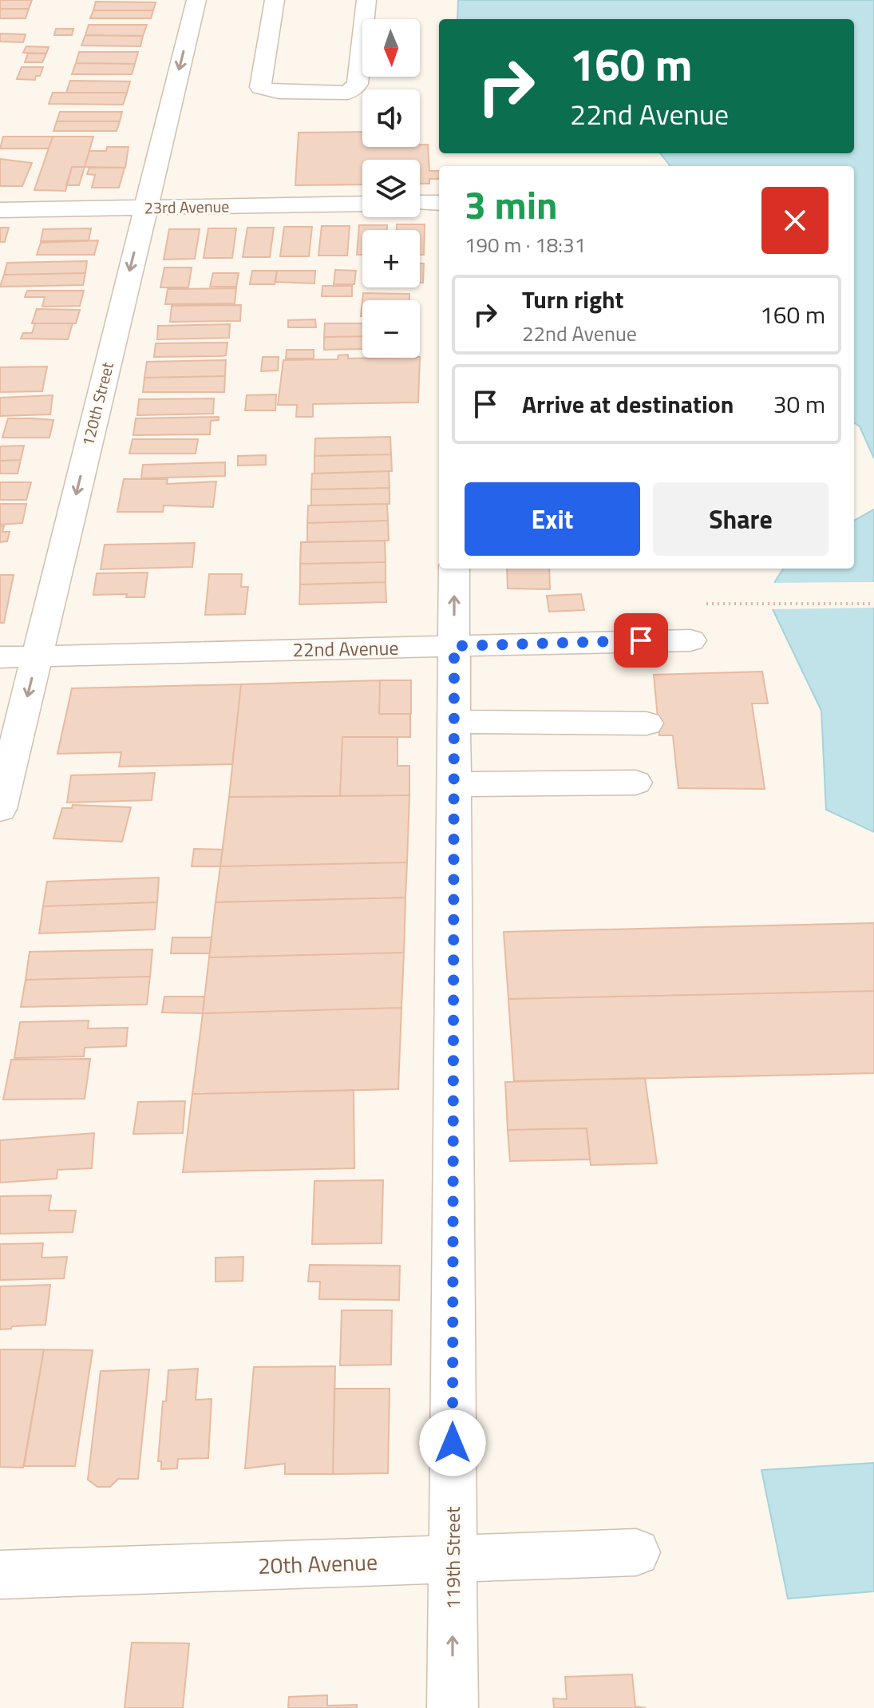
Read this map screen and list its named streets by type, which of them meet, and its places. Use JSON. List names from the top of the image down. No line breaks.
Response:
{"streets":{"street":["23rd Avenue","120th Street","22nd Avenue","119th Street","20th Avenue"]},"crossings":[["23rd Avenue","120th Street"],["120th Street","22nd Avenue"],["22nd Avenue","119th Street"],["119th Street","20th Avenue"]],"one_way":["120th Street"],"north":"bottom","page":{"map_buttons":["+","−"],"turn":["160 m","22nd Avenue"],"heading":["3 min","190 m · 18:31"],"list":[{"name":"Turn right","note":"22nd Avenue","value":"160 m"},{"name":"Arrive at destination","value":"30 m"}],"buttons":["Exit","Share"]}}
